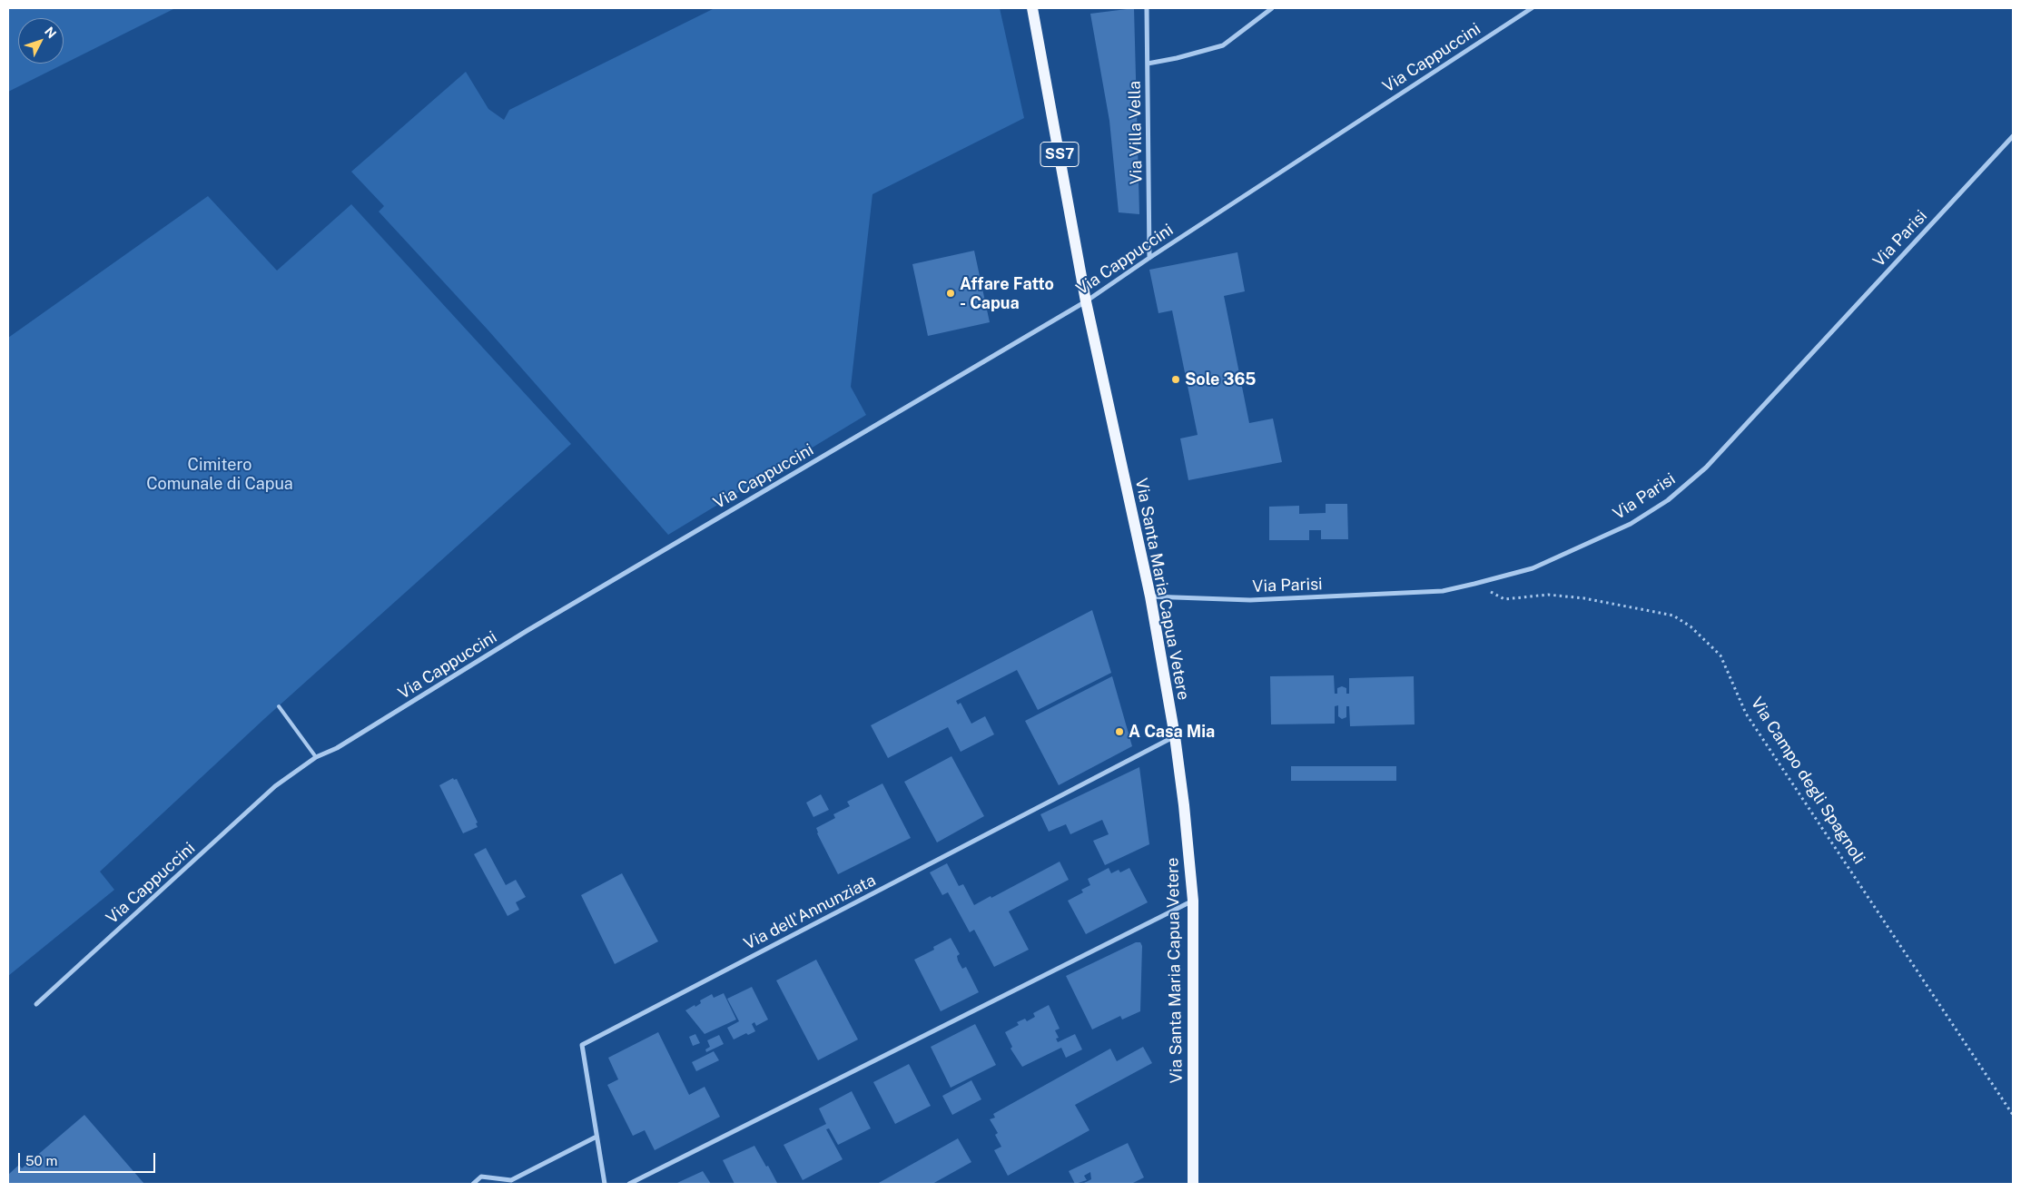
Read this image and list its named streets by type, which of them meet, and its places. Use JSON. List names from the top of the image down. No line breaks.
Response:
{"streets":{"main road":["SS7","Via Santa Maria Capua Vetere"],"street":["Via Cappuccini","Via Villa Vella","Via Parisi","Via dell'Annunziata"],"path":["Via Campo degli Spagnoli"]},"crossings":[["Via Cappuccini","Via Villa Vella"],["Via Cappuccini","Via Santa Maria Capua Vetere"],["Via Parisi","Via Santa Maria Capua Vetere"],["Via Parisi","Via Campo degli Spagnoli"],["Via Santa Maria Capua Vetere","Via dell'Annunziata"]],"parks":["Cimitero Comunale di Capua"],"places":["Affare Fatto - Capua","Sole 365","A Casa Mia"],"scale_bar":"50 m","north":"top right"}
